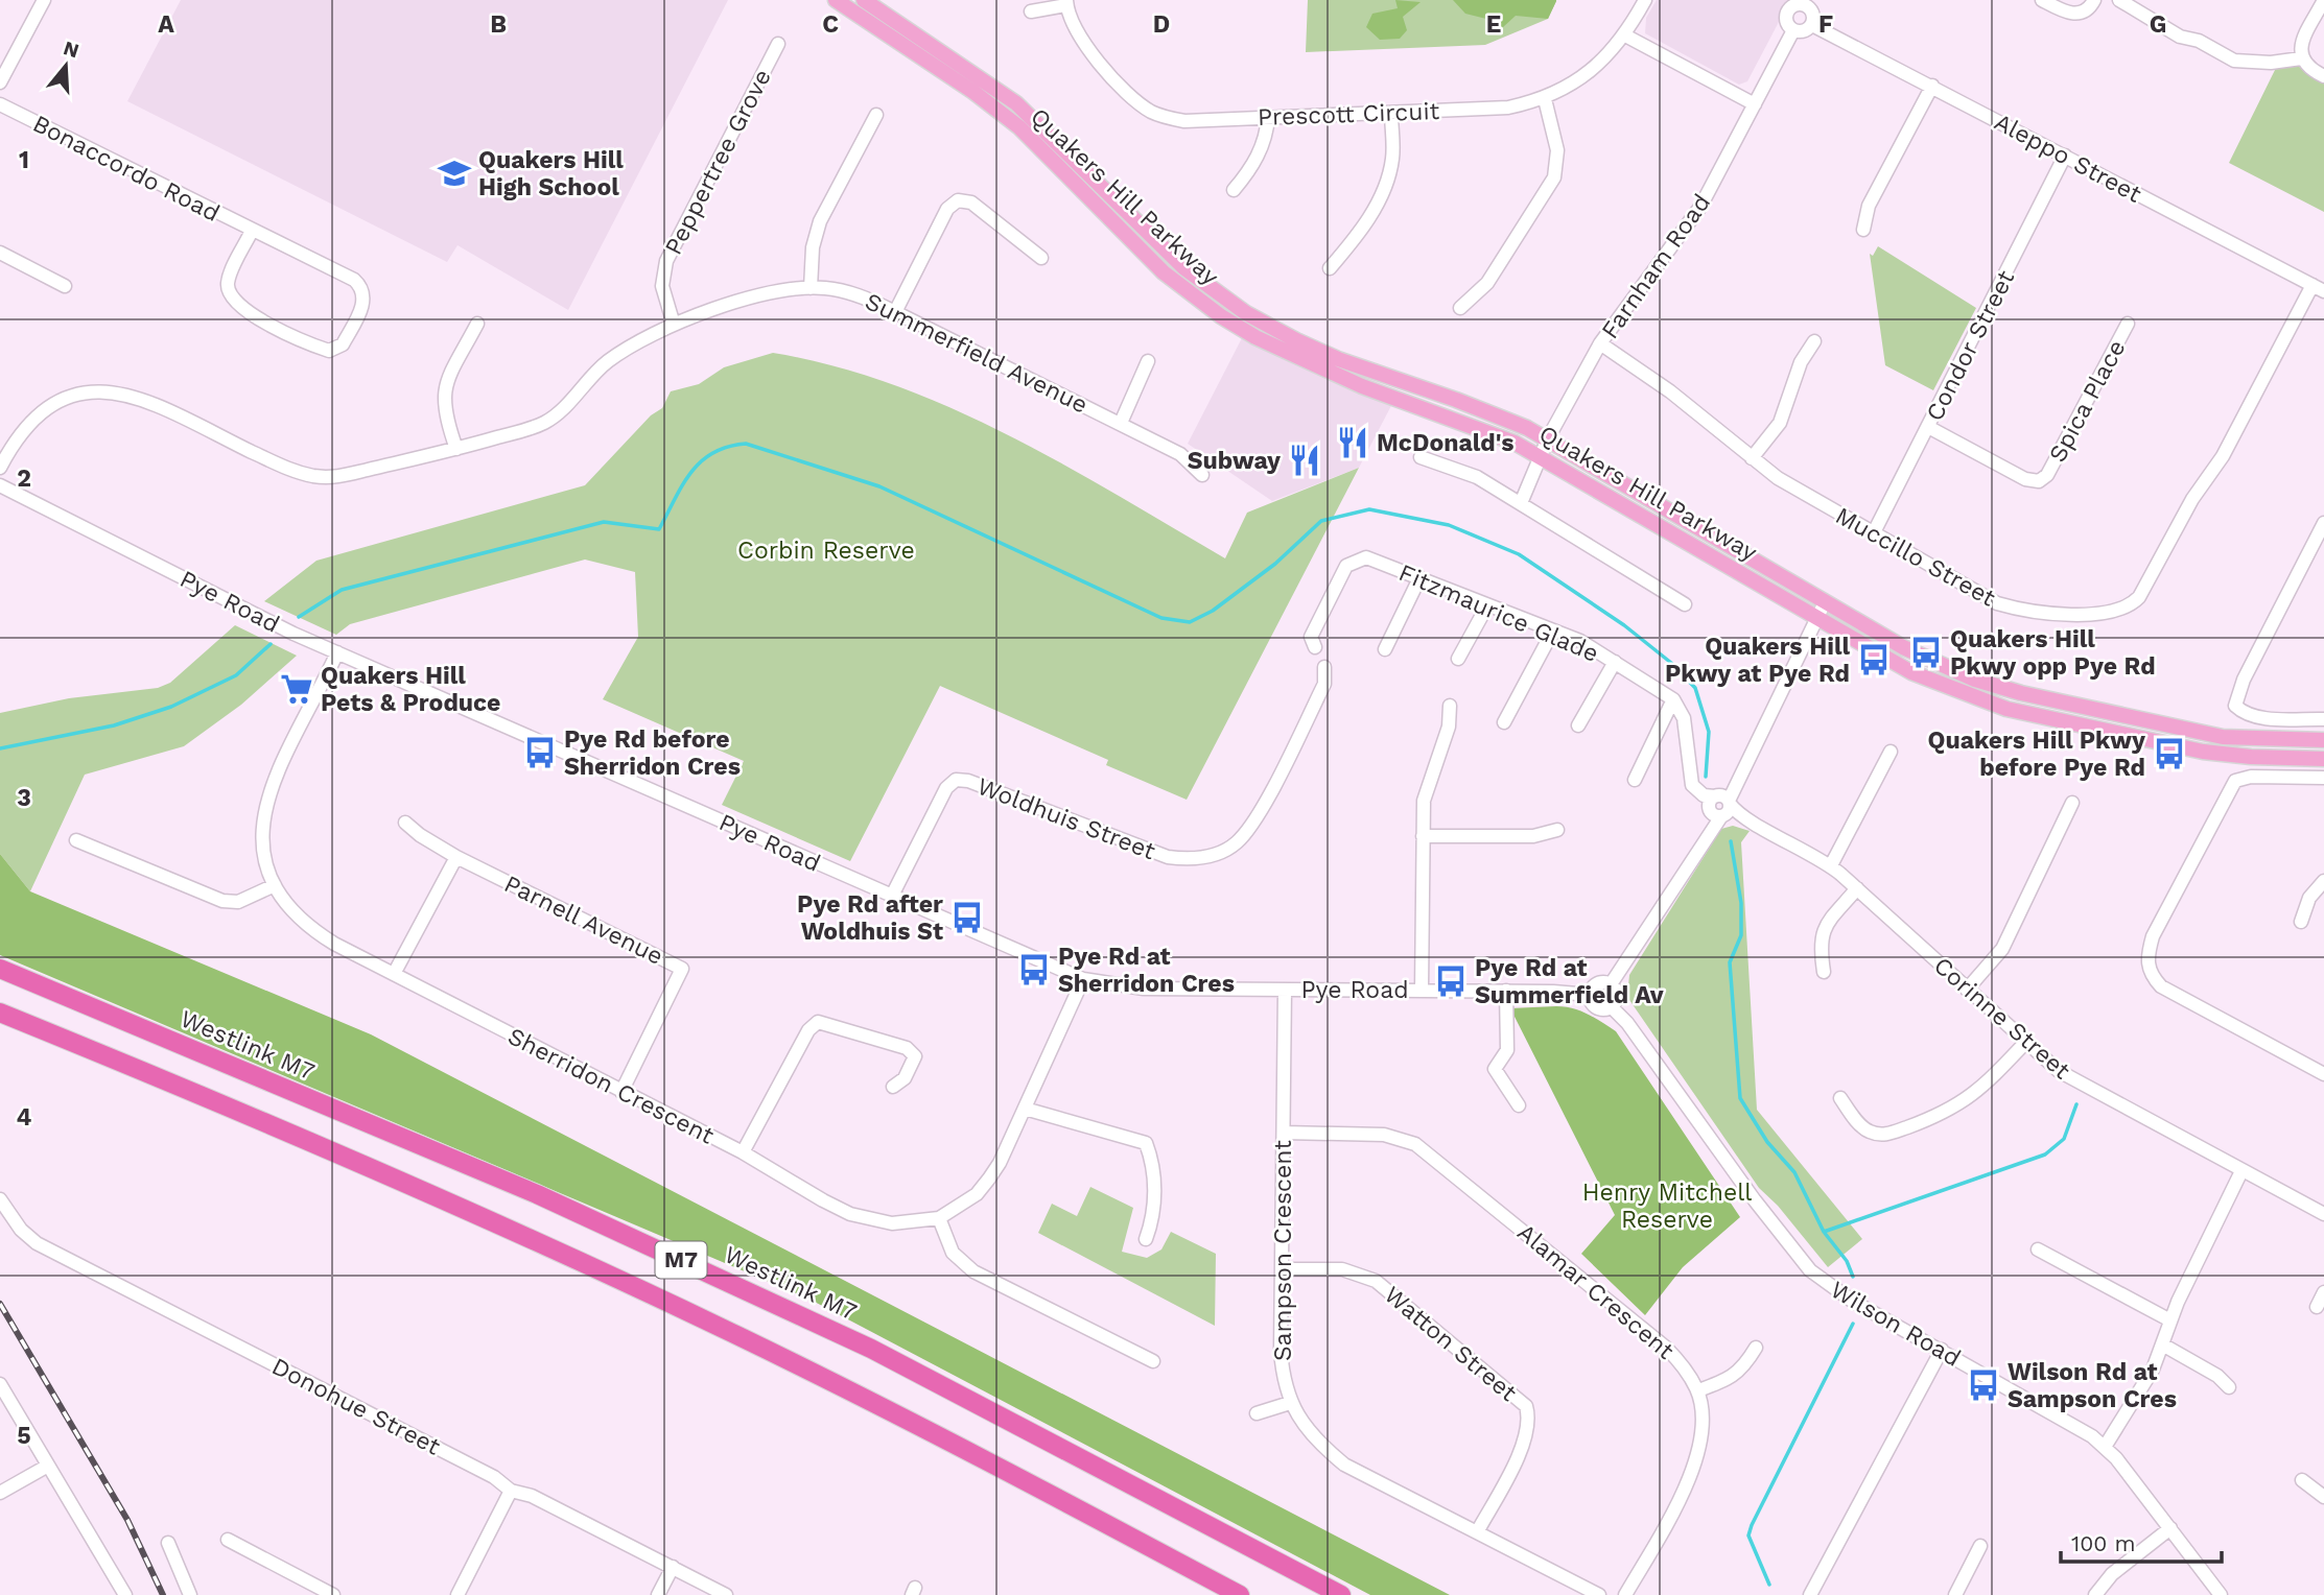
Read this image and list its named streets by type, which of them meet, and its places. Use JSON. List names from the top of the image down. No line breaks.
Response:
{"streets":{"highway":["Westlink M7","M7"],"main road":["Quakers Hill Parkway"],"street":["Prescott Circuit","Aleppo Street","Peppertree Grove","Bonaccordo Road","Farnham Road","Condor Street","Summerfield Avenue","Spica Place","Muccillo Street","Pye Road","Fitzmaurice Glade","Woldhuis Street","Parnell Avenue","Corinne Street","Sherridon Crescent","Sampson Crescent","Alamar Crescent","Wilson Road","Watton Street","Donohue Street"]},"crossings":[["Aleppo Street","Farnham Road"],["Aleppo Street","Condor Street"],["Aleppo Street","Muccillo Street"],["Peppertree Grove","Summerfield Avenue"],["Quakers Hill Parkway","Farnham Road"],["Farnham Road","Muccillo Street"],["Condor Street","Spica Place"],["Condor Street","Muccillo Street"],["Pye Road","Woldhuis Street"],["Pye Road","Sherridon Crescent"],["Pye Road","Sampson Crescent"],["Pye Road","Wilson Road"],["Parnell Avenue","Sherridon Crescent"],["Sampson Crescent","Alamar Crescent"],["Sampson Crescent","Watton Street"]],"parks":["Corbin Reserve","Henry Mitchell Reserve"],"places":{"school or university":["Quakers Hill High School"],"restaurant":["McDonald's","Subway"],"bus stop":["Quakers Hill Pkwy opp Pye Rd","Quakers Hill Pkwy at Pye Rd","Pye Rd before Sherridon Cres","Quakers Hill Pkwy before Pye Rd","Pye Rd after Woldhuis St","Pye Rd at Sherridon Cres","Pye Rd at Summerfield Av","Wilson Rd at Sampson Cres"],"supermarket":["Quakers Hill Pets & Produce"]},"scale_bar":"100 m","north":"top","grid":{"columns":["A","B","C","D","E","F","G"],"rows":["1","2","3","4","5"]}}
